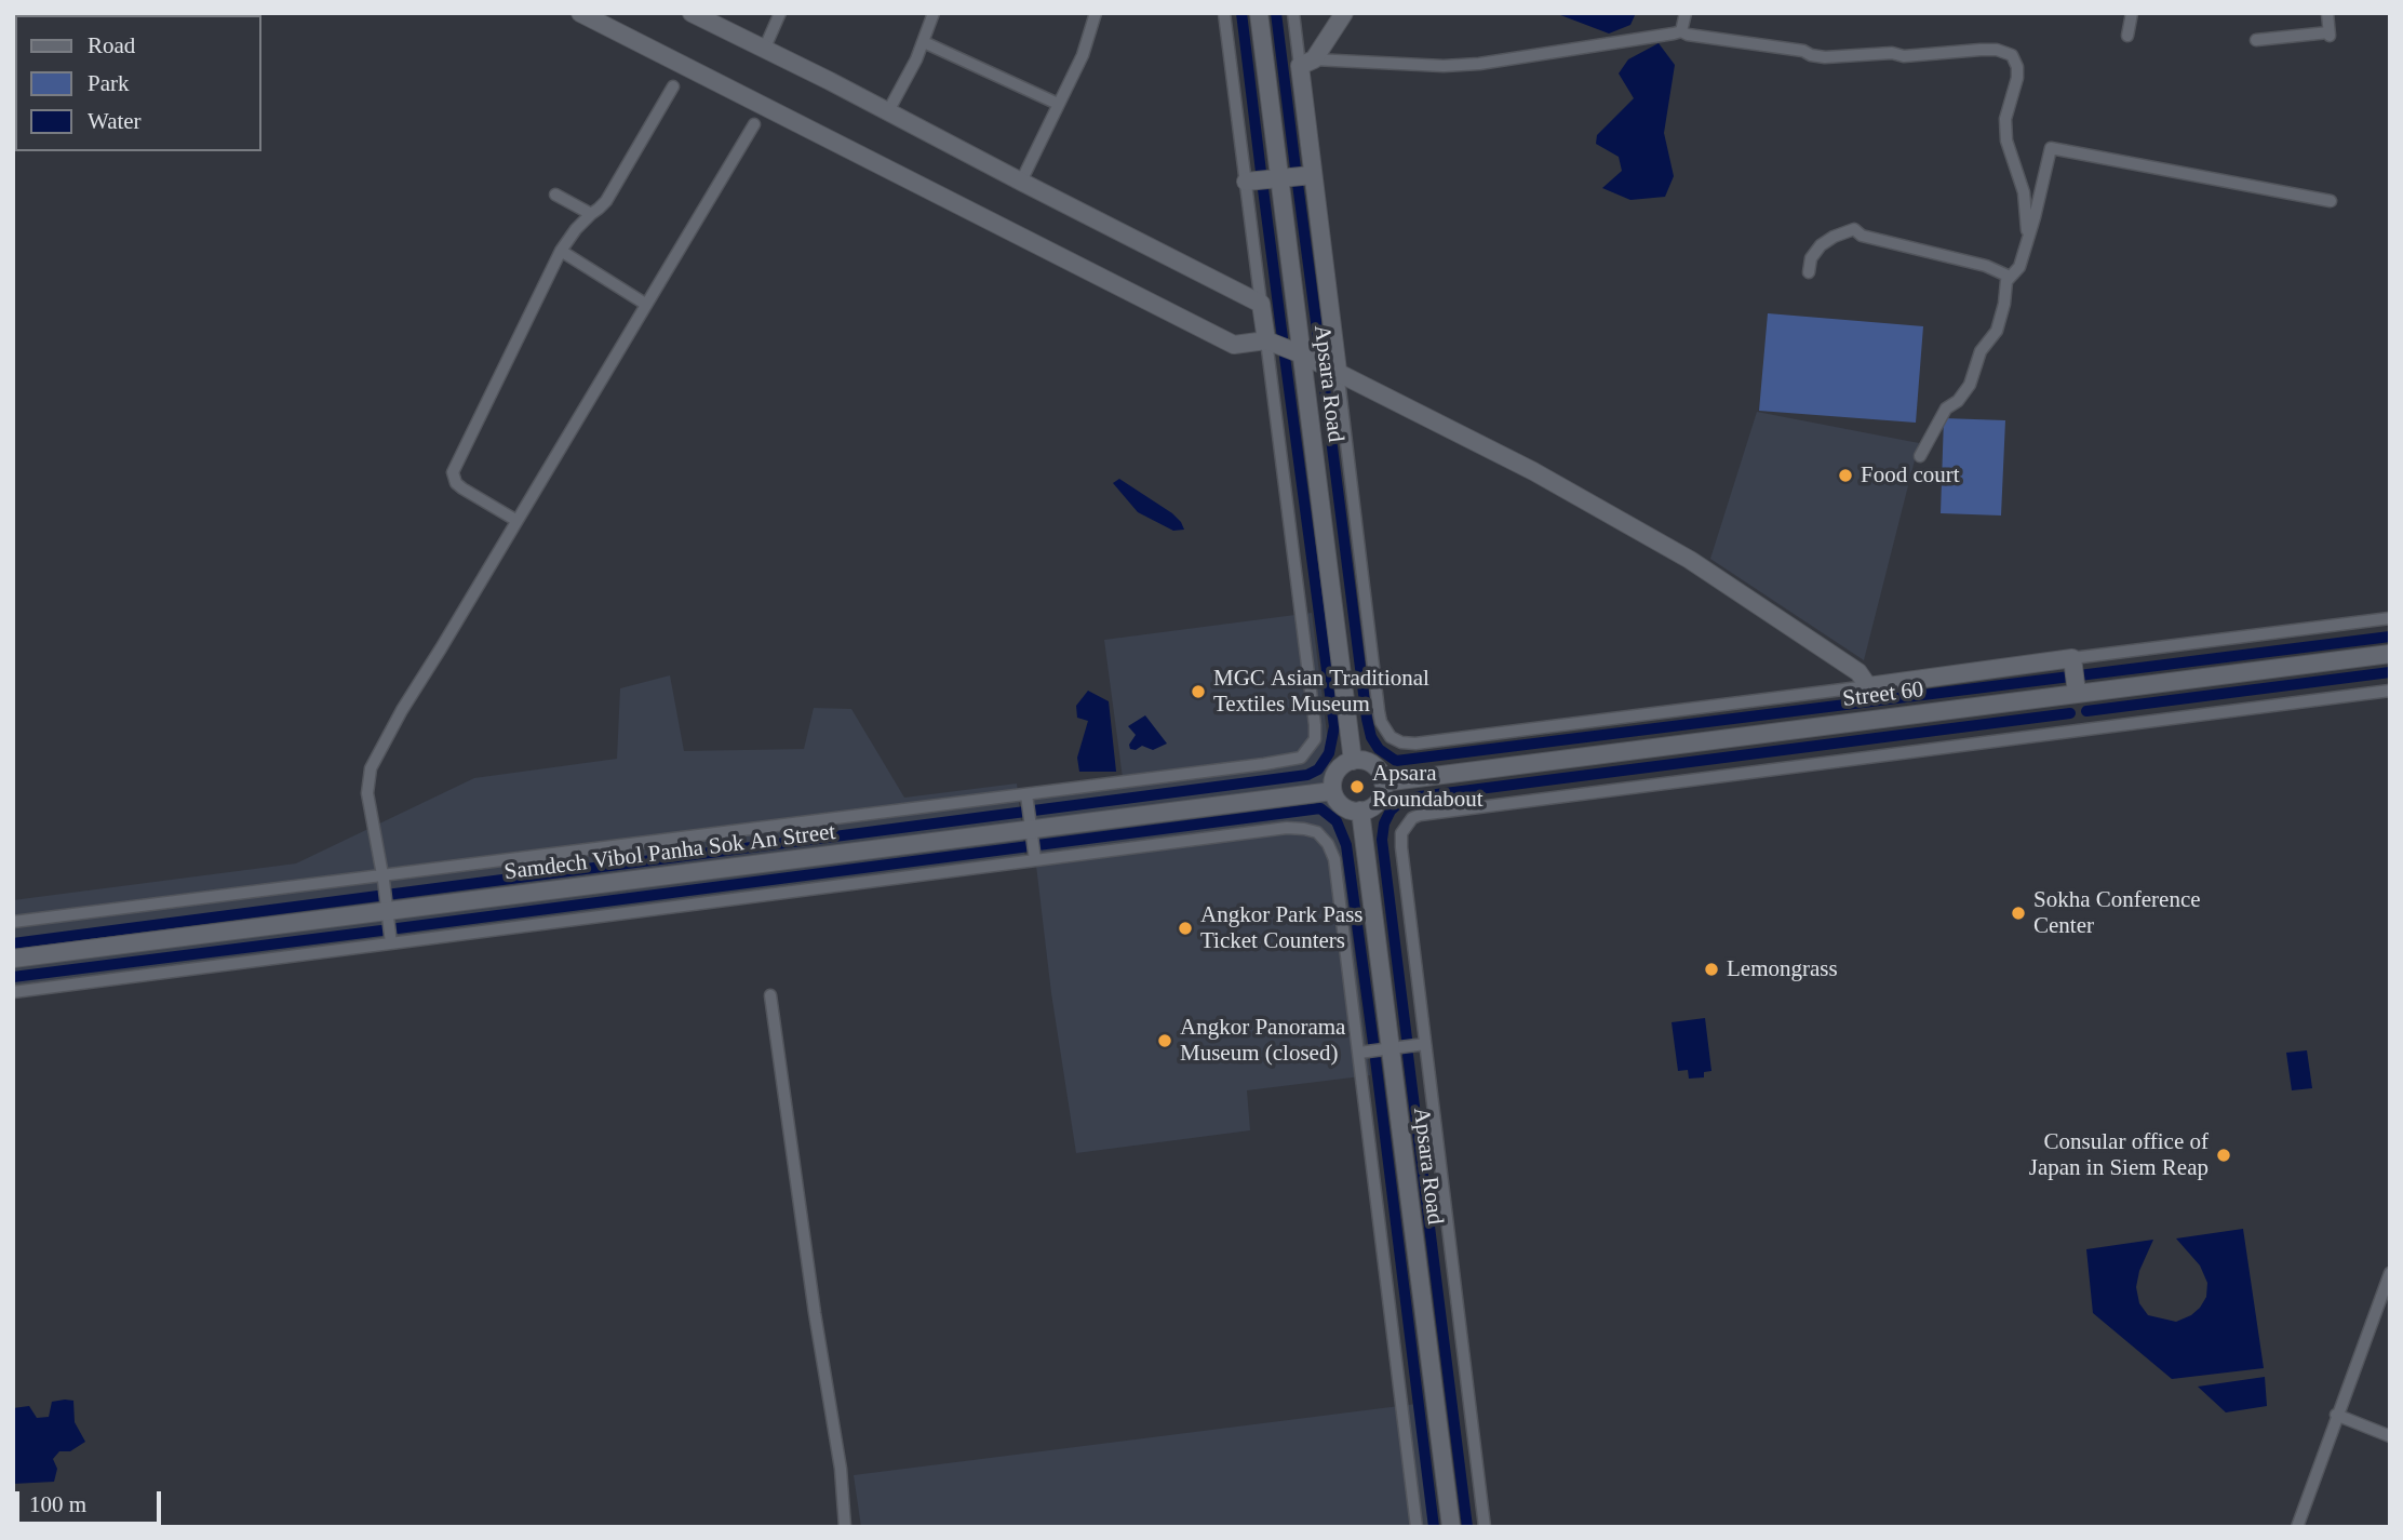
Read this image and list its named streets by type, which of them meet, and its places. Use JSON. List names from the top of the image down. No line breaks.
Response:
{"streets":{"street":["Apsara Road","Street 60","Samdech Vibol Panha Sok An Street"]},"crossings":[["Apsara Road","Street 60"],["Apsara Road","Samdech Vibol Panha Sok An Street"],["Street 60","Samdech Vibol Panha Sok An Street"]],"places":["Food court","MGC Asian Traditional Textiles Museum","Apsara Roundabout","Sokha Conference Center","Angkor Park Pass Ticket Counters","Lemongrass","Angkor Panorama Museum (closed)","Consular office of Japan in Siem Reap"],"legend":["Road","Park","Water"],"scale_bar":"100 m"}
